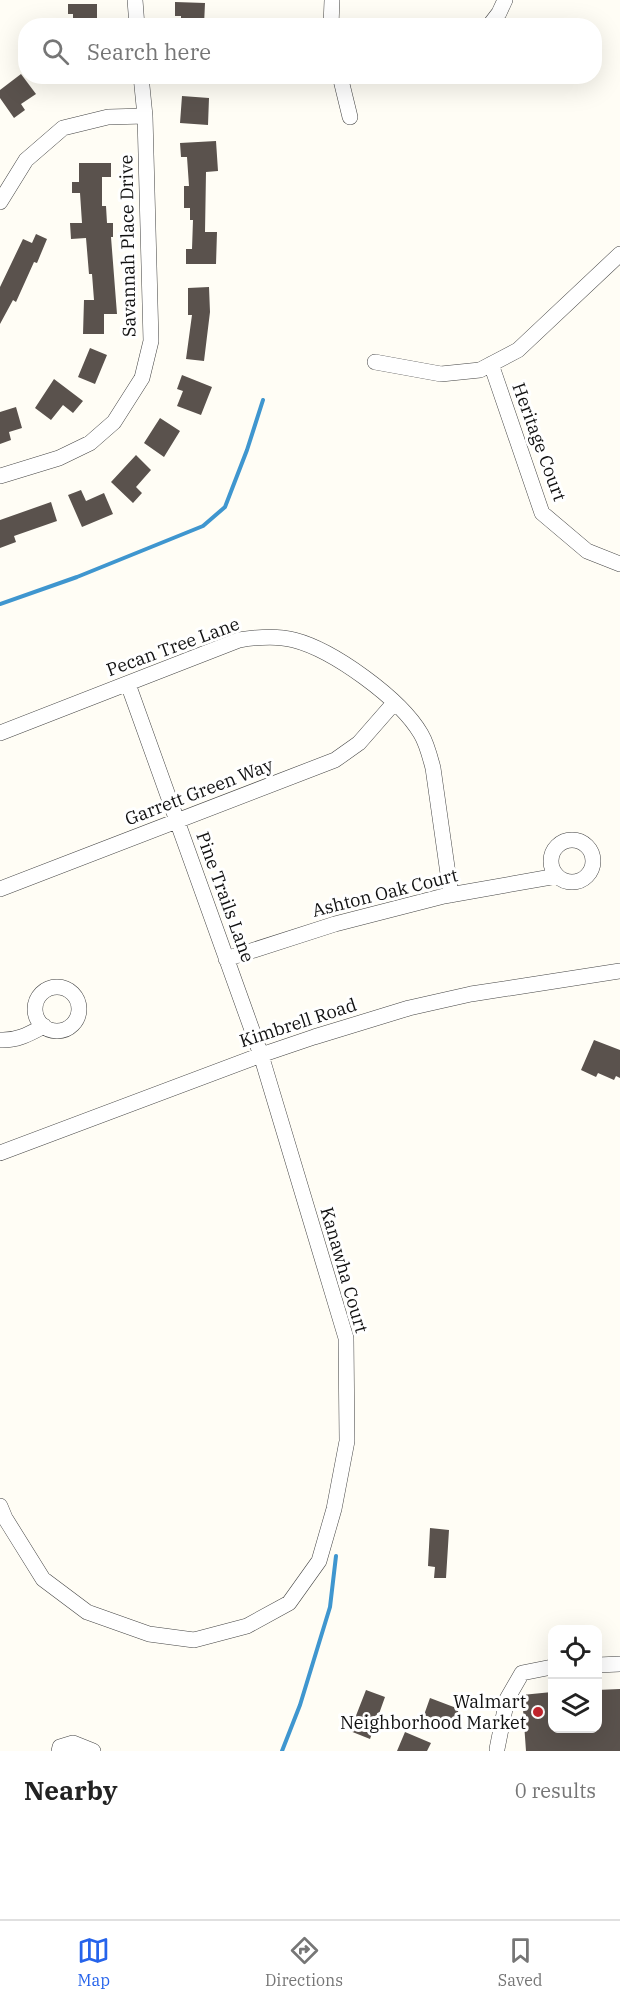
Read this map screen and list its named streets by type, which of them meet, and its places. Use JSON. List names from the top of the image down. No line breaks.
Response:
{"streets":{"street":["Savannah Place Drive","Heritage Court","Pecan Tree Lane","Garrett Green Way","Ashton Oak Court","Pine Trails Lane","Kimbrell Road","Kanawha Court"]},"crossings":[["Pecan Tree Lane","Garrett Green Way"],["Pecan Tree Lane","Ashton Oak Court"],["Pecan Tree Lane","Pine Trails Lane"],["Garrett Green Way","Pine Trails Lane"],["Ashton Oak Court","Pine Trails Lane"],["Pine Trails Lane","Kimbrell Road"],["Pine Trails Lane","Kanawha Court"],["Kimbrell Road","Kanawha Court"]],"places":["Walmart Neighborhood Market"],"page":{"search":"Search here","heading":["Nearby","0 results"],"nav":["Map","Directions","Saved"]}}
